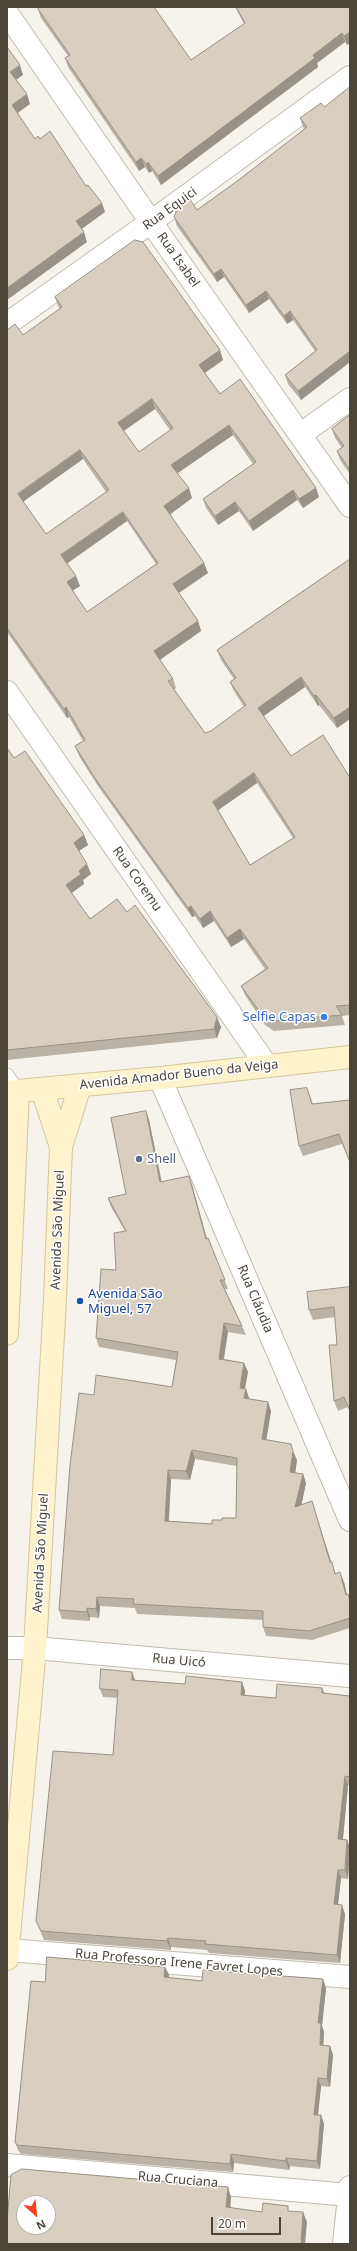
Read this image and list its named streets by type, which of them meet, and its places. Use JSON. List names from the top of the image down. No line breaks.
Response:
{"streets":{"main road":["Avenida Amador Bueno da Veiga","Avenida São Miguel"],"street":["Rua Equici","Rua Isabel","Rua Coremu","Rua Cláudia","Rua Uicó","Rua Professora Irene Favret Lopes","Rua Cruciana"]},"crossings":[["Rua Equici","Rua Isabel"],["Rua Coremu","Avenida Amador Bueno da Veiga"],["Avenida Amador Bueno da Veiga","Avenida São Miguel"],["Avenida Amador Bueno da Veiga","Rua Cláudia"],["Avenida São Miguel","Rua Uicó"],["Avenida São Miguel","Rua Professora Irene Favret Lopes"]],"places":["Selfie Capas","Shell","Avenida São Miguel, 57"],"scale_bar":"20 m","north":"bottom right"}
